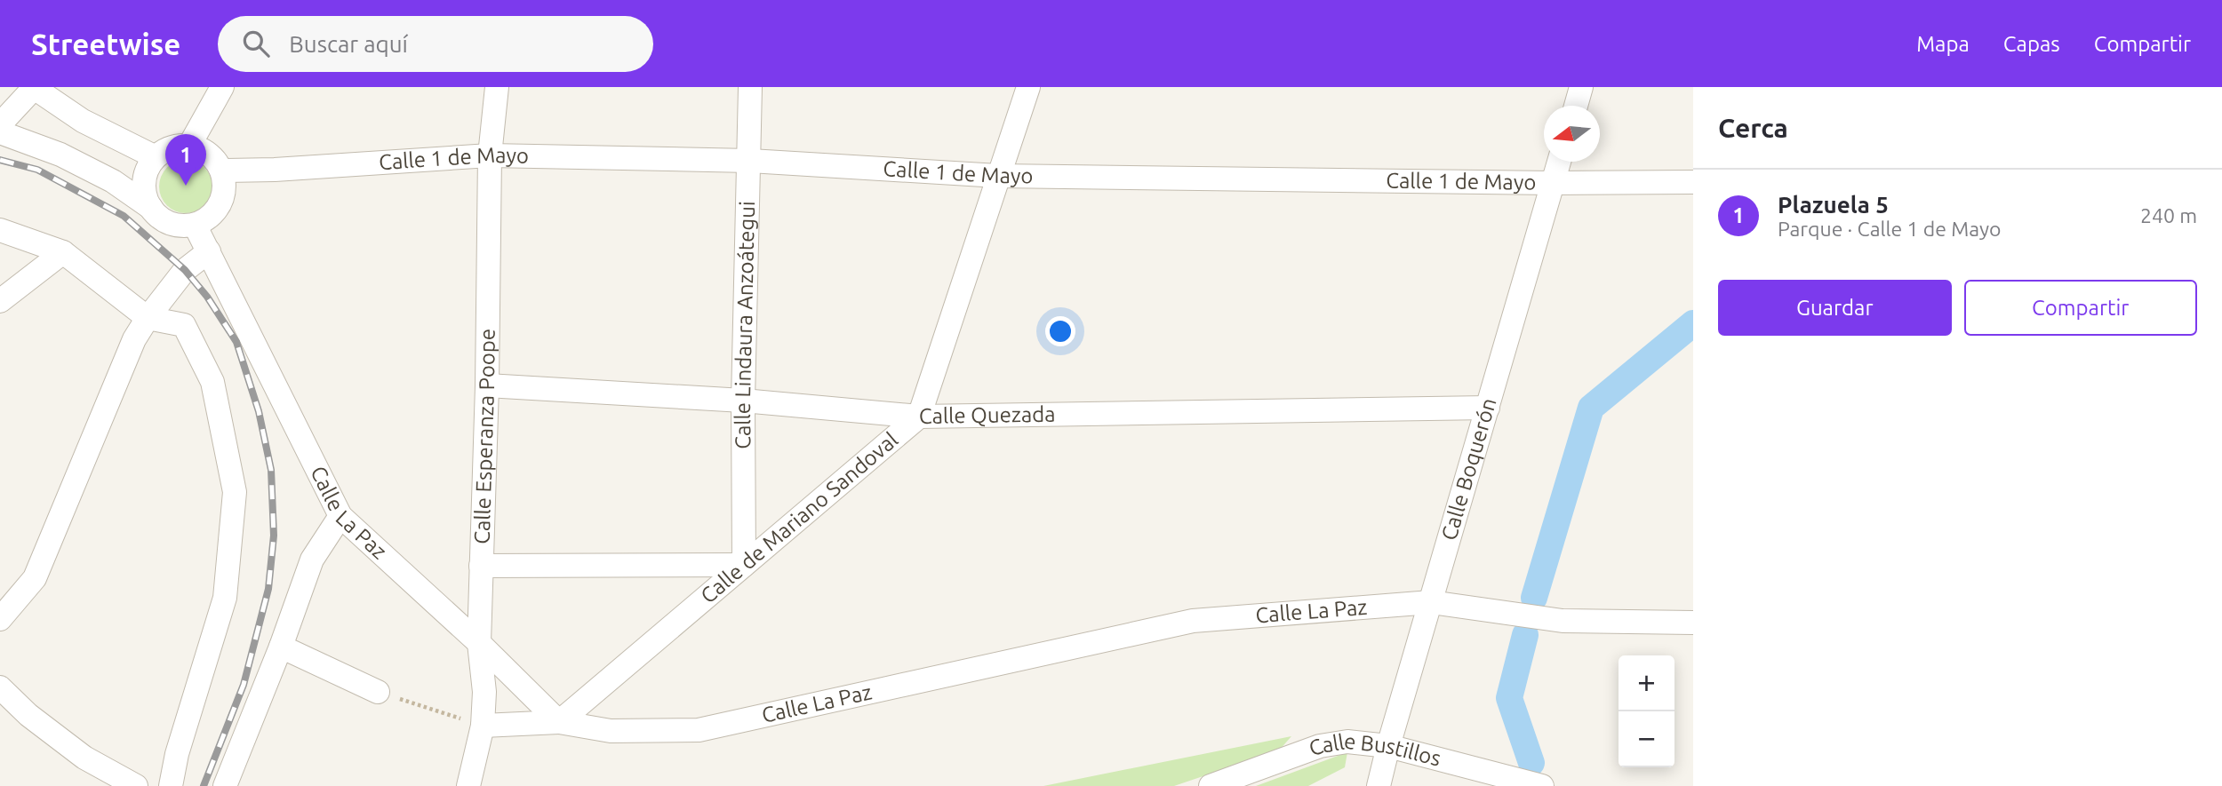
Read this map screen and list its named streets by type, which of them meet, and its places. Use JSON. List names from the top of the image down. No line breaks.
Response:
{"streets":{"street":["Calle 1 de Mayo","Calle Lindaura Anzoátegui","Calle Quezada","Calle Esperanza Poope","Calle Boquerón","Calle La Paz","Calle de Mariano Sandoval","Calle Bustillos"]},"crossings":[["Calle 1 de Mayo","Calle Lindaura Anzoátegui"],["Calle 1 de Mayo","Calle Esperanza Poope"],["Calle 1 de Mayo","Calle Boquerón"],["Calle 1 de Mayo","Calle La Paz"],["Calle 1 de Mayo","Calle de Mariano Sandoval"],["Calle Lindaura Anzoátegui","Calle Quezada"],["Calle Lindaura Anzoátegui","Calle de Mariano Sandoval"],["Calle Quezada","Calle Esperanza Poope"],["Calle Quezada","Calle Boquerón"],["Calle Quezada","Calle de Mariano Sandoval"],["Calle Esperanza Poope","Calle La Paz"],["Calle Boquerón","Calle La Paz"],["Calle Boquerón","Calle Bustillos"],["Calle La Paz","Calle de Mariano Sandoval"]],"north":"left","page":{"header":"Streetwise","search":"Buscar aquí","nav":["Mapa","Capas","Compartir"],"heading":"Cerca","pins":"1","list":[{"mark":"1","name":"Plazuela 5","note":"Parque · Calle 1 de Mayo","value":"240 m"}],"buttons":["Guardar","Compartir"],"map_buttons":["+","−"]}}
